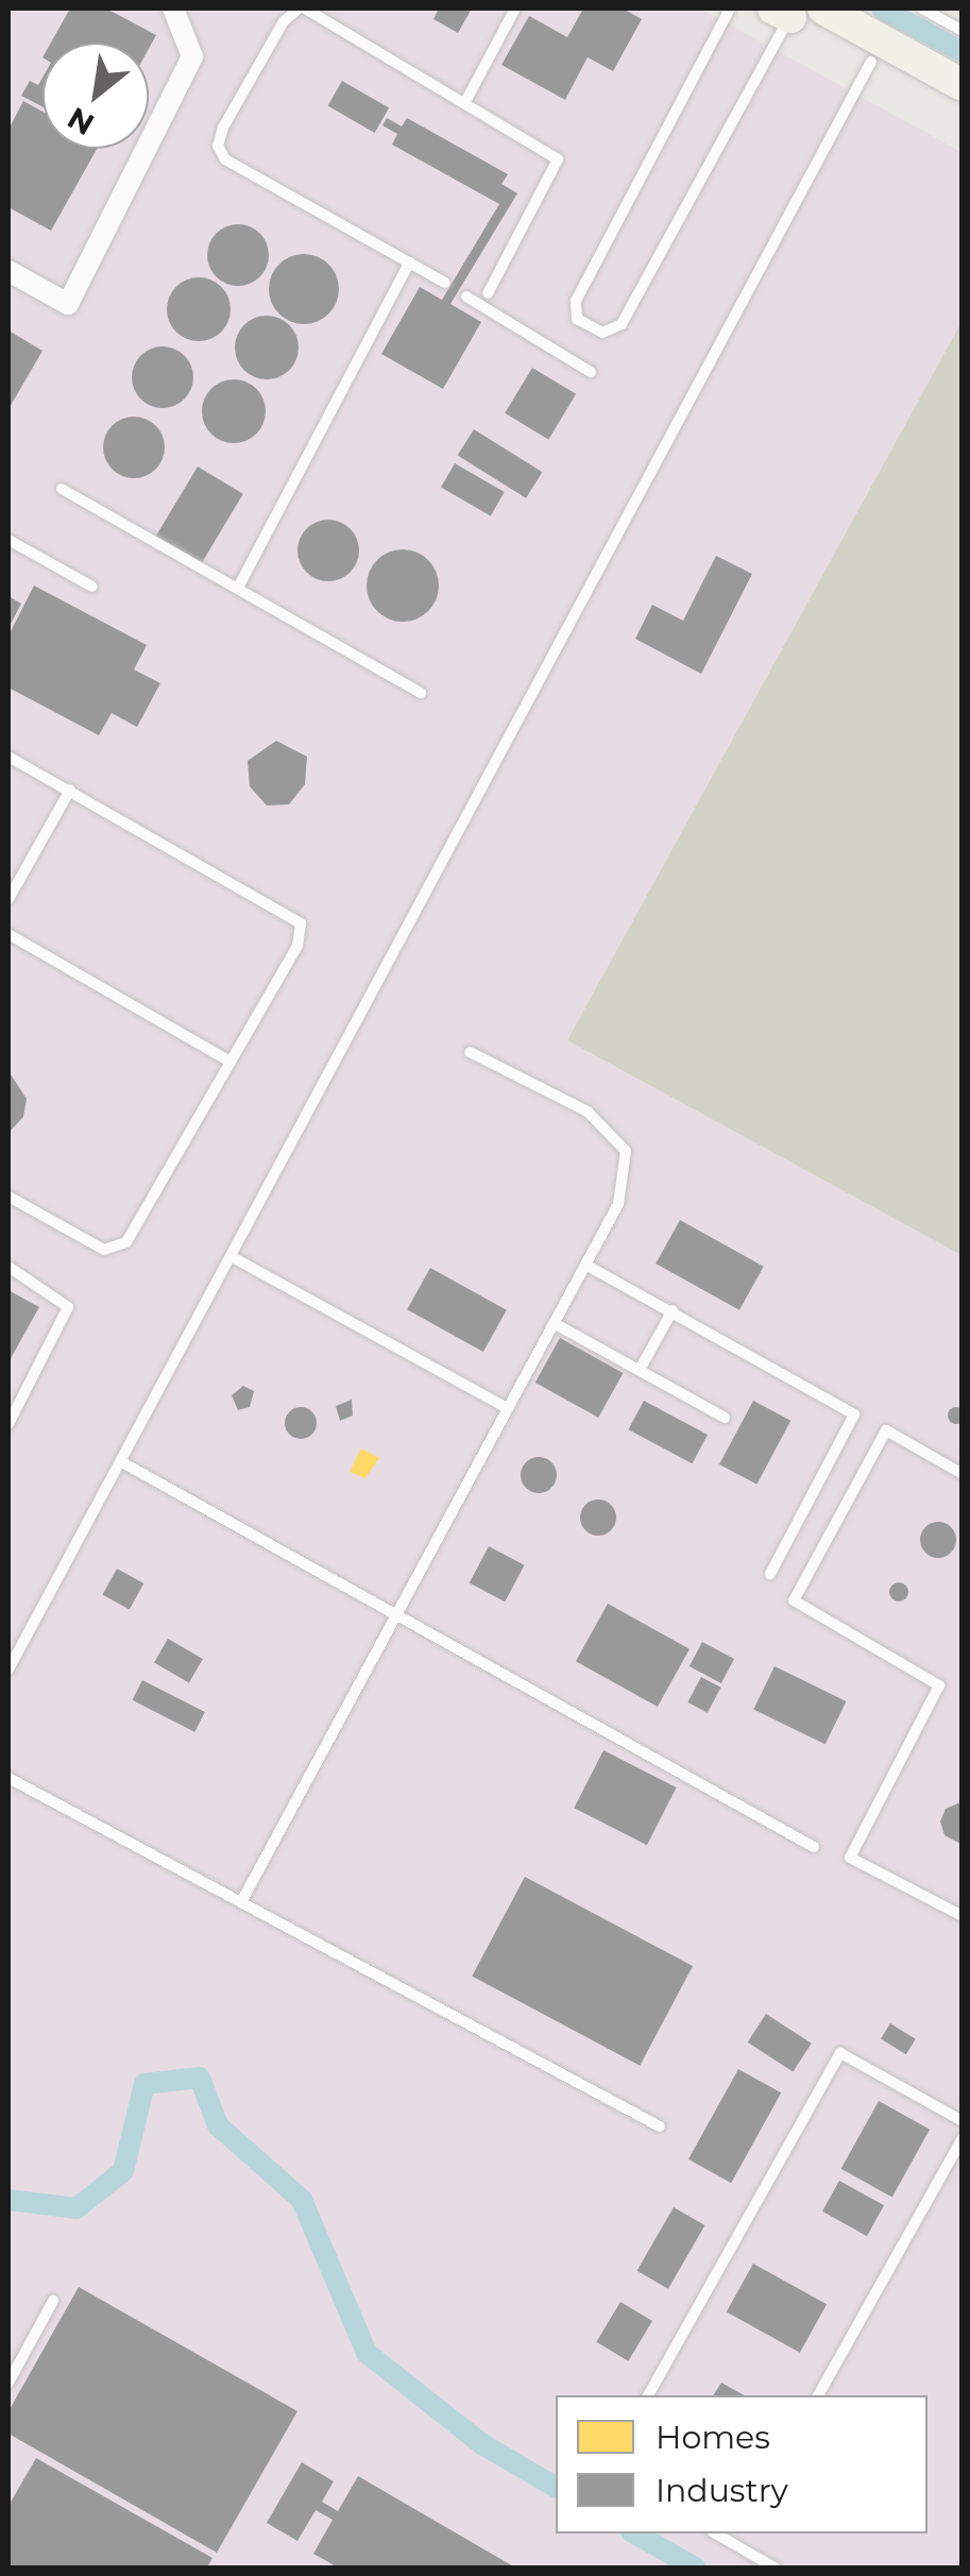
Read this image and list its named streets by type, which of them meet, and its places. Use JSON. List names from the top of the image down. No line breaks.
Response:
{"legend":["Homes","Industry"],"north":"bottom left"}
